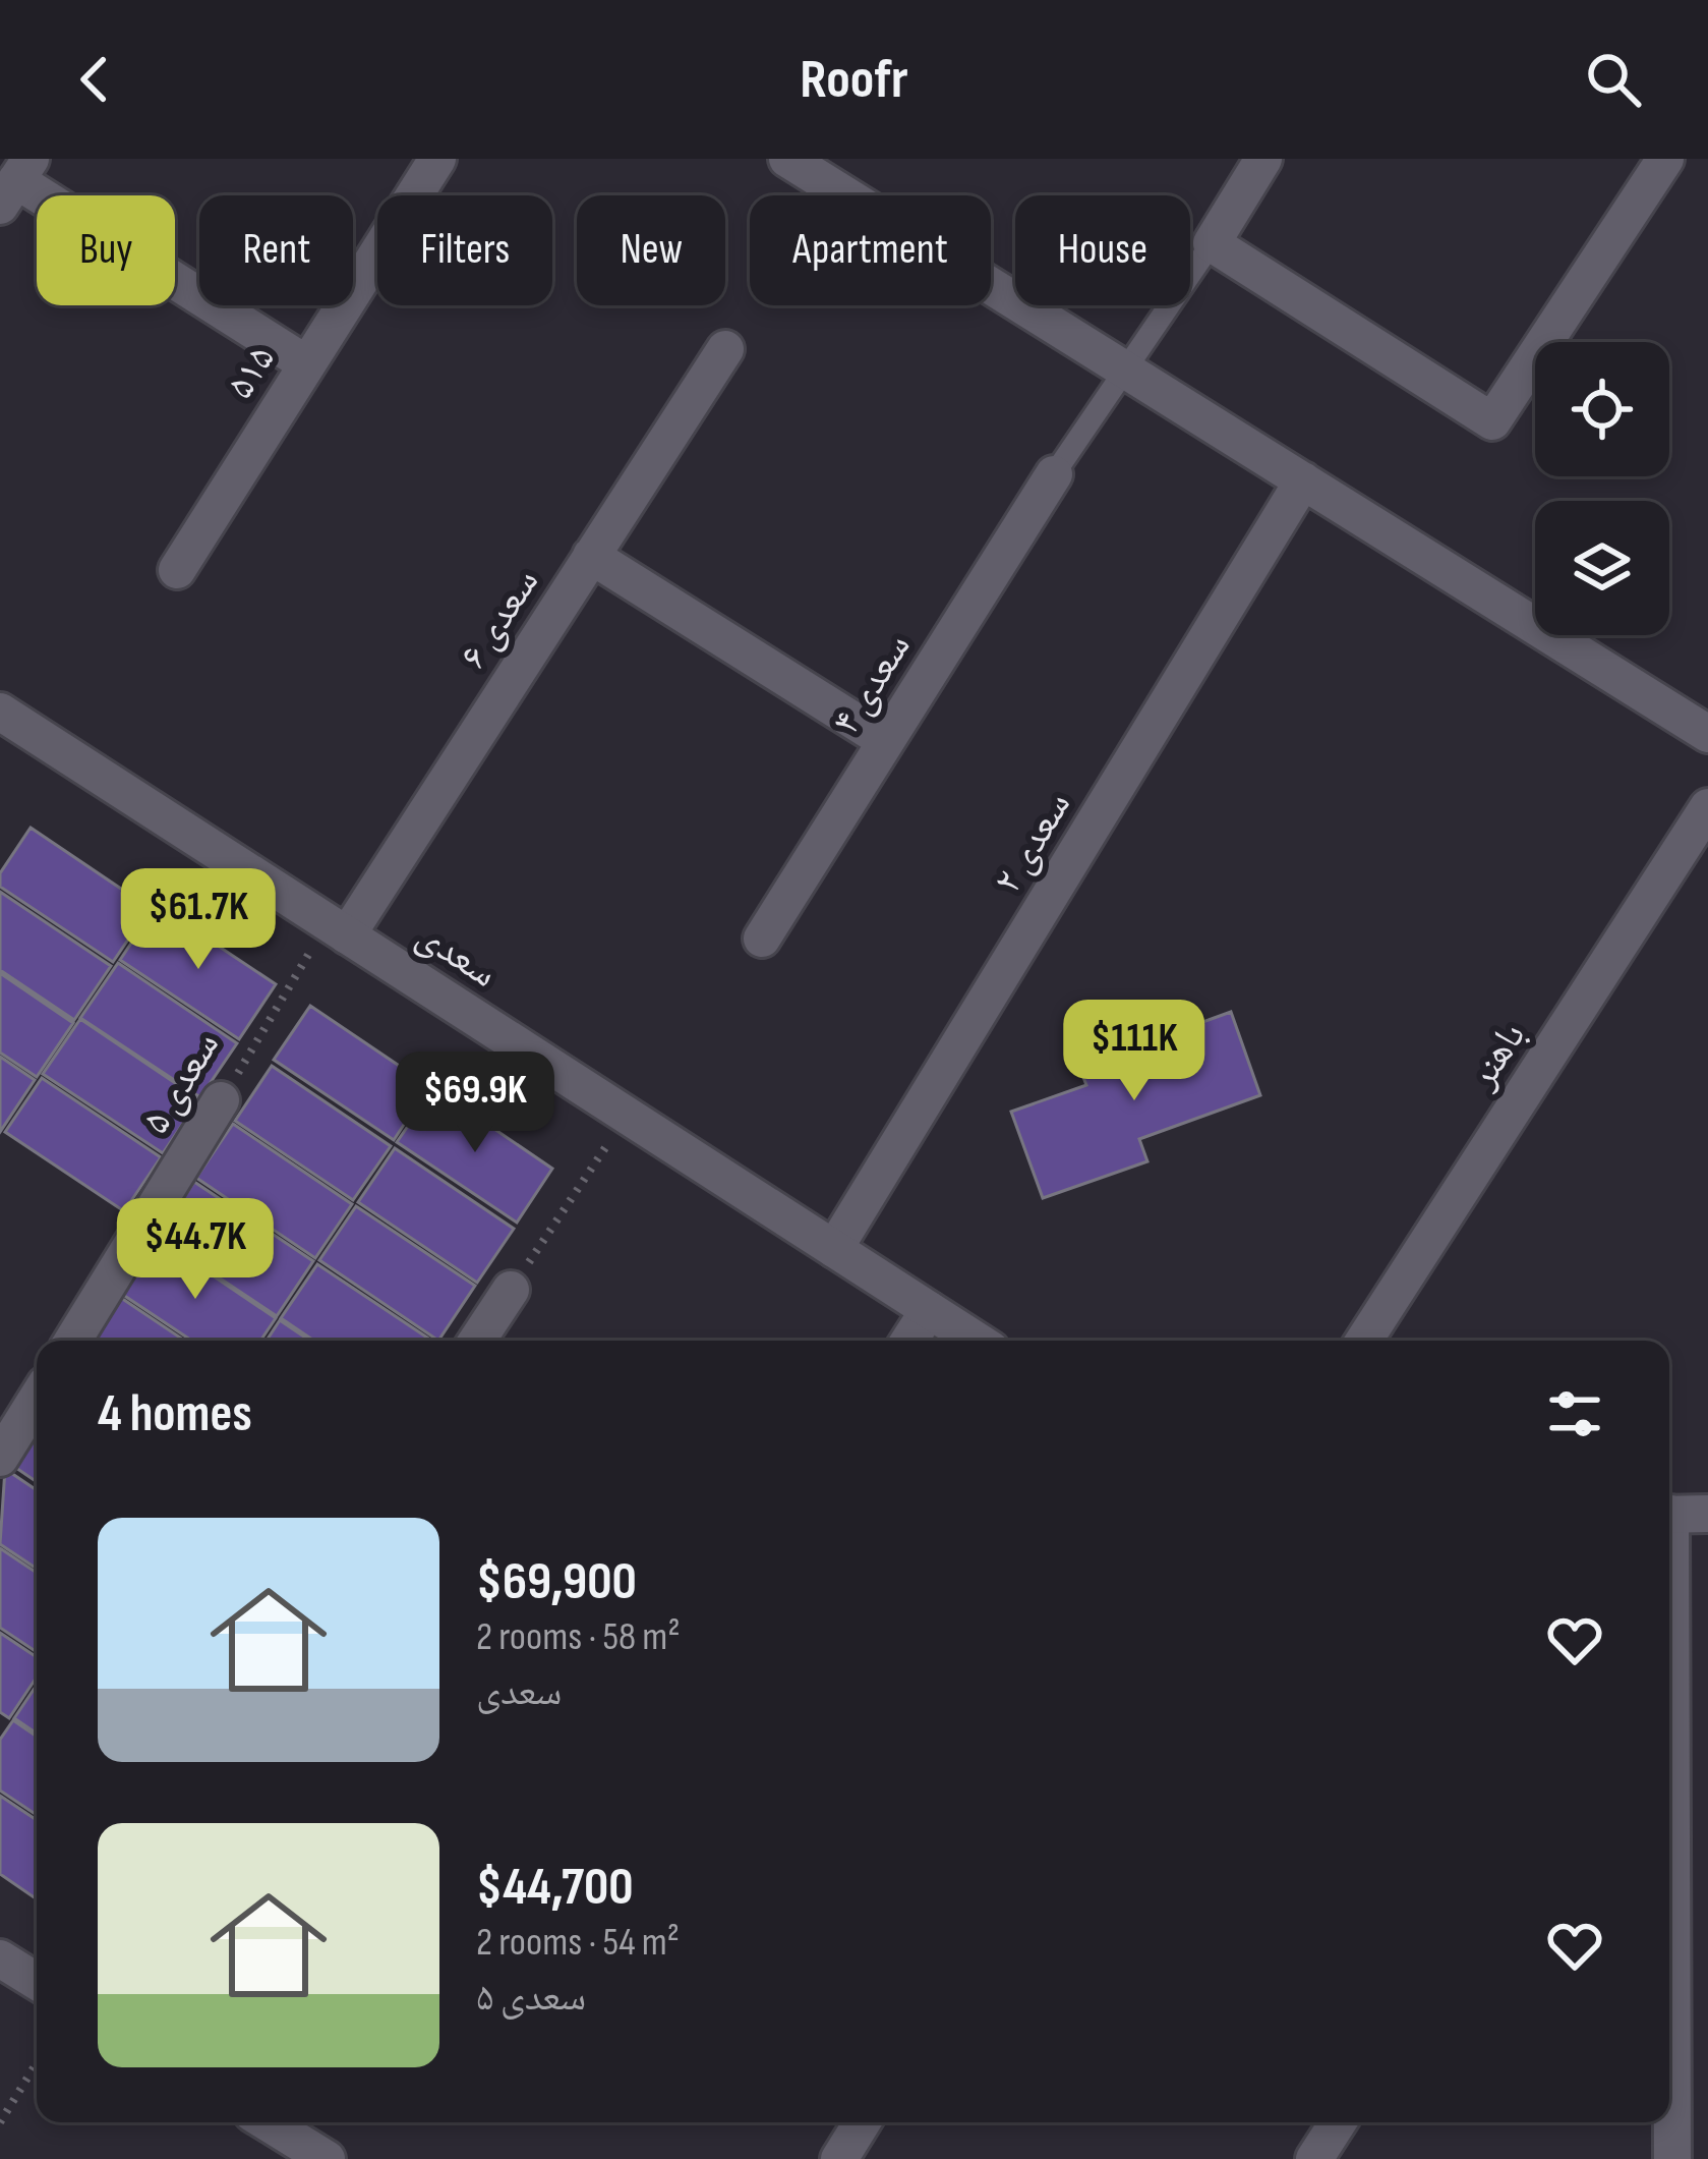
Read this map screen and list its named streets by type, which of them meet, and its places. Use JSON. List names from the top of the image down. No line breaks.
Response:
{"streets":{"street":["۵۱۵","سعدی ۶","سعدی ۴","سعدی ۲","سعدی","باهنر","سعدی ۵"]},"crossings":[["سعدی ۶","سعدی"],["سعدی ۶","سعدی ۵"],["سعدی ۲","سعدی"],["سعدی","سعدی ۵"]],"page":{"header":"Roofr","chip":["Buy","Rent","Filters","New","Apartment","House"],"price":["$61.7K","$111K","$69.9K","$44.7K"],"heading":"4 homes","list":[{"name":"$69,900","note":"2 rooms · 58 m² · سعدی"},{"name":"$44,700","note":"2 rooms · 54 m² · سعدی ۵"}]}}
